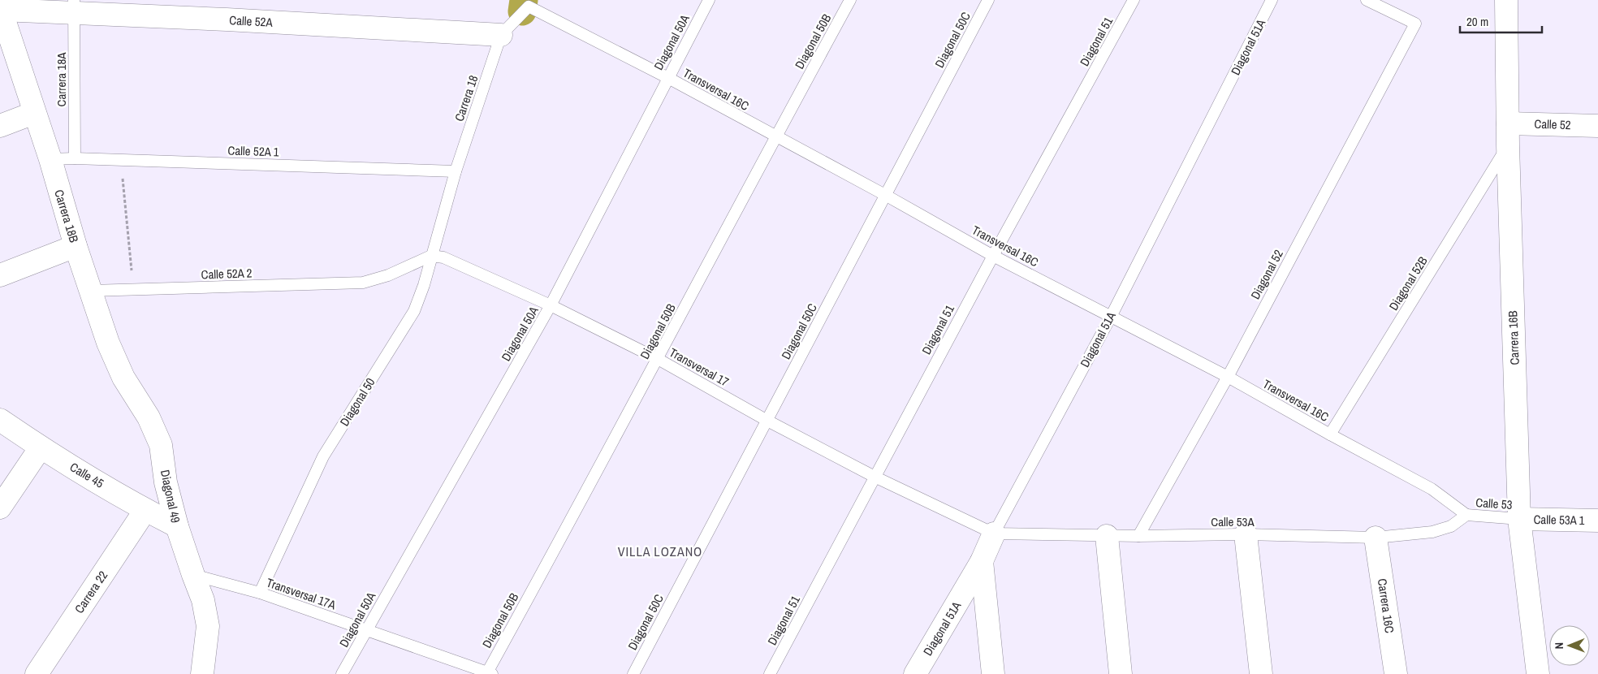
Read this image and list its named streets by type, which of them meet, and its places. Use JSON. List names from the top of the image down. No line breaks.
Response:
{"streets":{"street":["Calle 52A","Diagonal 51A","Calle 52","Carrera 18B","Carrera 16B","Calle 45","Diagonal 49","Calle 53A 1","Carrera 22","Carrera 16C"],"lane":["Diagonal 50C","Diagonal 50B","Diagonal 51","Diagonal 50A","Carrera 18A","Transversal 16C","Carrera 18","Calle 52A 1","Calle 52A 2","Diagonal 52","Diagonal 52B","Transversal 17","Diagonal 50","Calle 53","Calle 53A","Transversal 17A"]},"crossings":[["Calle 52A","Carrera 18A"],["Calle 52A","Carrera 18"],["Calle 52A","Carrera 18B"],["Diagonal 50C","Transversal 16C"],["Diagonal 50C","Transversal 17"],["Diagonal 50B","Transversal 16C"],["Diagonal 50B","Transversal 17"],["Diagonal 50B","Transversal 17A"],["Diagonal 51","Transversal 16C"],["Diagonal 51","Transversal 17"],["Diagonal 50A","Transversal 16C"],["Diagonal 50A","Transversal 17"],["Diagonal 50A","Transversal 17A"],["Diagonal 51A","Transversal 16C"],["Diagonal 51A","Transversal 17"],["Diagonal 51A","Calle 53A"],["Carrera 18A","Calle 52A 1"],["Transversal 16C","Carrera 18"],["Transversal 16C","Diagonal 52"],["Transversal 16C","Diagonal 52B"],["Transversal 16C","Calle 53"],["Transversal 16C","Calle 53A"],["Carrera 18","Calle 52A 1"],["Carrera 18","Diagonal 50"],["Calle 52","Carrera 16B"],["Calle 52A 1","Carrera 18B"],["Carrera 18B","Calle 52A 2"],["Carrera 18B","Diagonal 49"],["Calle 52A 2","Transversal 17"],["Calle 52A 2","Diagonal 50"],["Diagonal 52","Calle 53A"],["Diagonal 52B","Carrera 16B"],["Carrera 16B","Calle 53"],["Carrera 16B","Calle 53A 1"],["Transversal 17","Diagonal 50"],["Transversal 17","Calle 53A"],["Diagonal 50","Transversal 17A"],["Calle 45","Diagonal 49"],["Calle 45","Carrera 22"],["Diagonal 49","Transversal 17A"],["Calle 53","Calle 53A 1"],["Calle 53","Calle 53A"],["Calle 53A","Carrera 16C"]],"districts":["VILLA LOZANO"],"scale_bar":"20 m","north":"left"}
